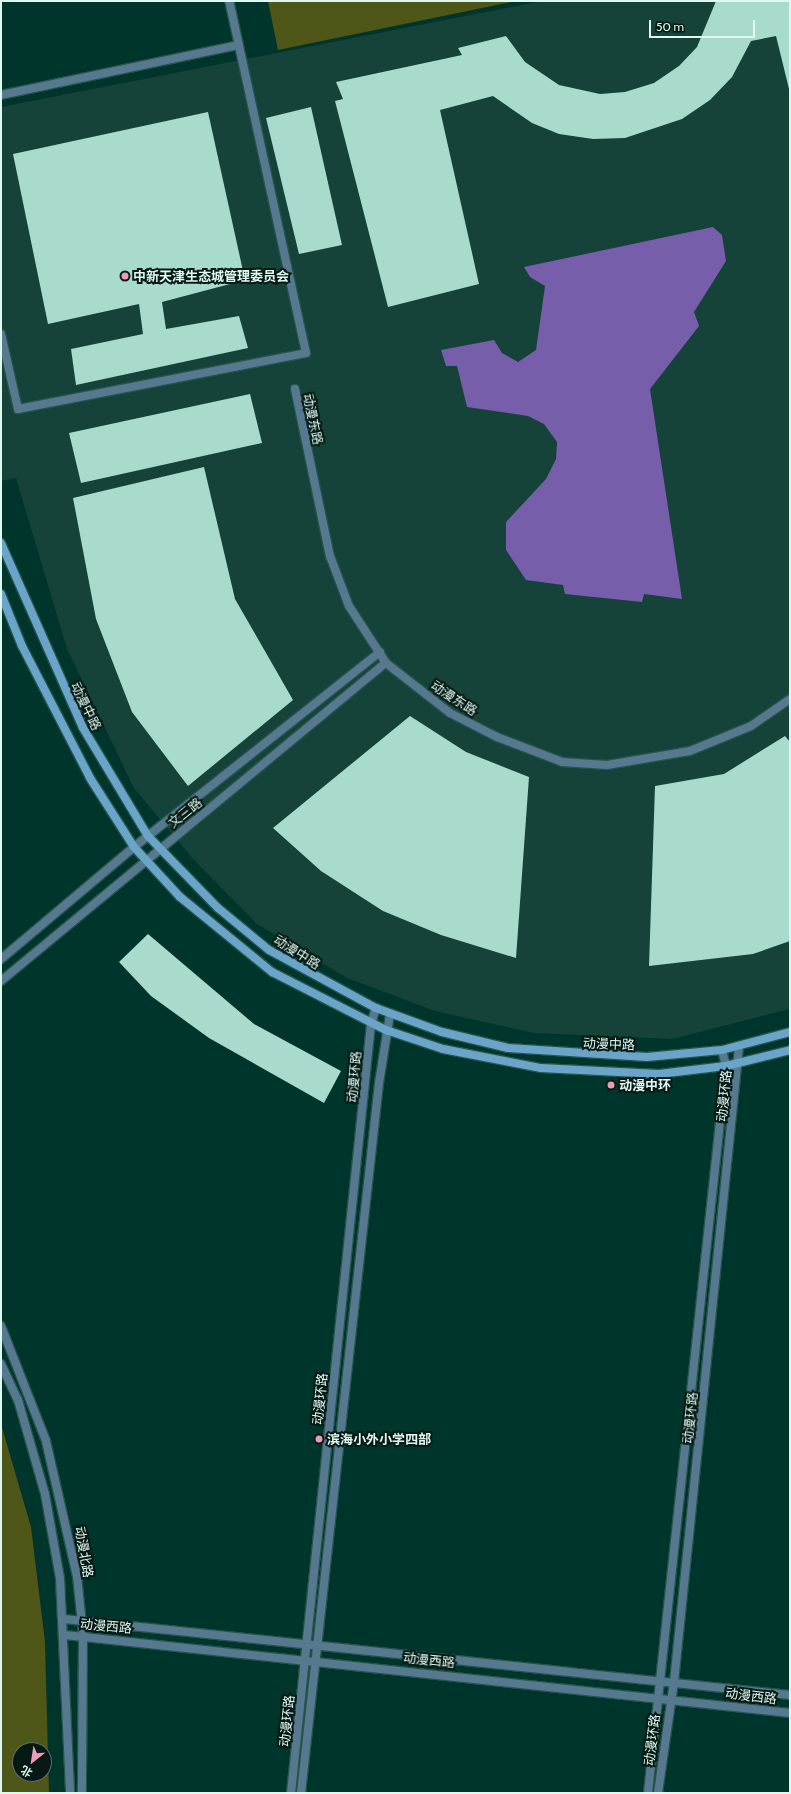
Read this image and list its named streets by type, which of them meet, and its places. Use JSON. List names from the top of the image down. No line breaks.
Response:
{"streets":{"street":["动漫东路","动漫中路","文三路","动漫环路","动漫北路","动漫西路"]},"crossings":[["动漫东路","文三路"],["动漫中路","文三路"],["动漫中路","动漫环路"],["动漫环路","动漫西路"],["动漫北路","动漫西路"]],"places":["中新天津生态城管理委员会","动漫中环","滨海小外小学四部"],"scale_bar":"50 m","north":"bottom left"}
